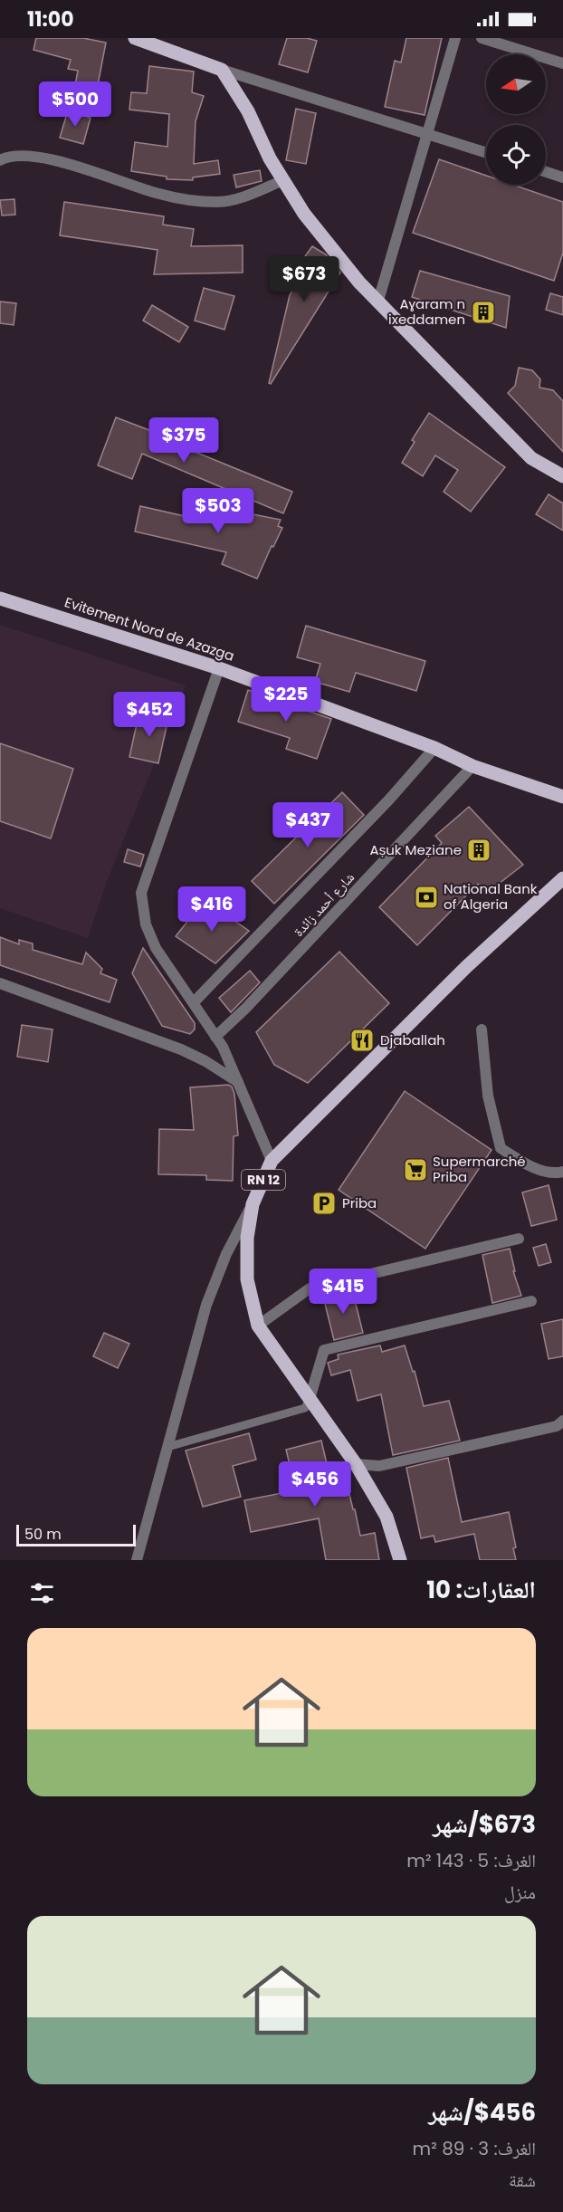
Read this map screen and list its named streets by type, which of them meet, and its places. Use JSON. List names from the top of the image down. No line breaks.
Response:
{"streets":{"main road":["Evitement Nord de Azazga","RN 12"],"street":["شارع أحمد زائدة"]},"crossings":[["Evitement Nord de Azazga","شارع أحمد زائدة"]],"places":{"building":["Aɣaram n ixeddamen","Aṣuk Meẓiane"],"bank":["National Bank of Algeria"],"restaurant":["Djaballah"],"supermarket":["Supermarché Priba"],"parking":["Priba"]},"scale_bar":"50 m","north":"left","page":{"status":"11:00","price":["$500","$673","$375","$503","$225","$452","$437","$416","$415","$456"],"scale":"50 m","heading":"العقارات: 10","list":[{"name":"$673/شهر","note":"الغرف: 5 · 143 m² · منزل"},{"name":"$456/شهر","note":"الغرف: 3 · 89 m² · شقة"}]}}
